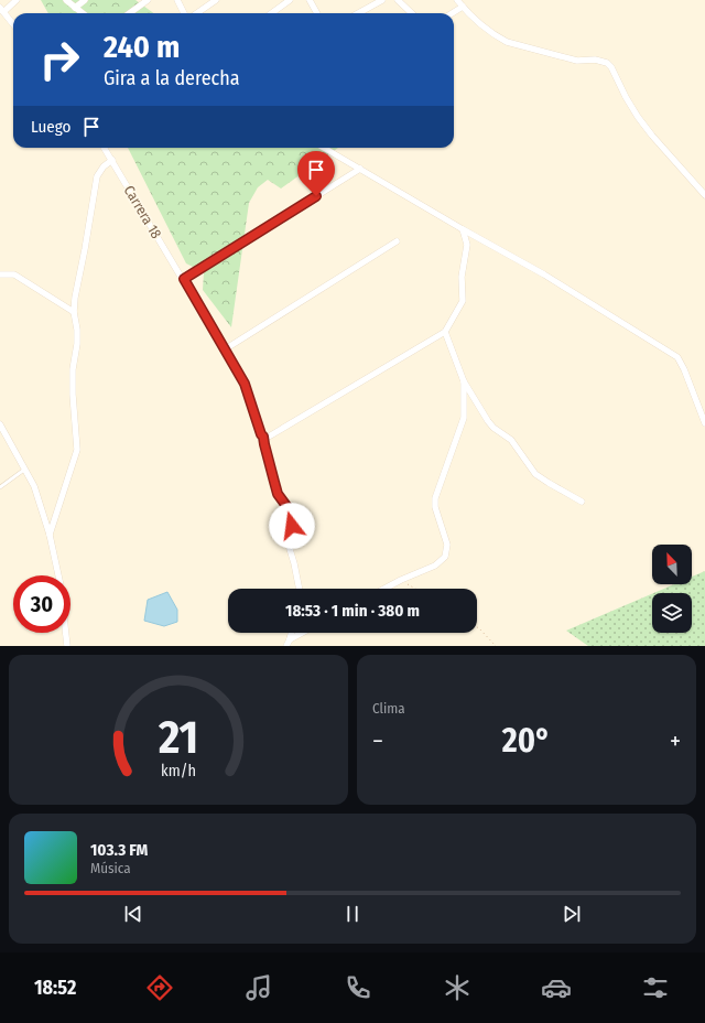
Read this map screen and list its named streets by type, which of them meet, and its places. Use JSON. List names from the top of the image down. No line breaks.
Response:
{"streets":{"street":["Carrera 18"]},"north":"top left","page":{"turn":["240 m","Gira a la derecha"],"then":"Luego","limit":"30","trip":"18:53 · 1 min · 380 m","tile":"Clima","heat":["−","20°","+"],"song":["103.3 FM","Música"],"tabs":"18:52","gauge":["21","km/h"]}}
